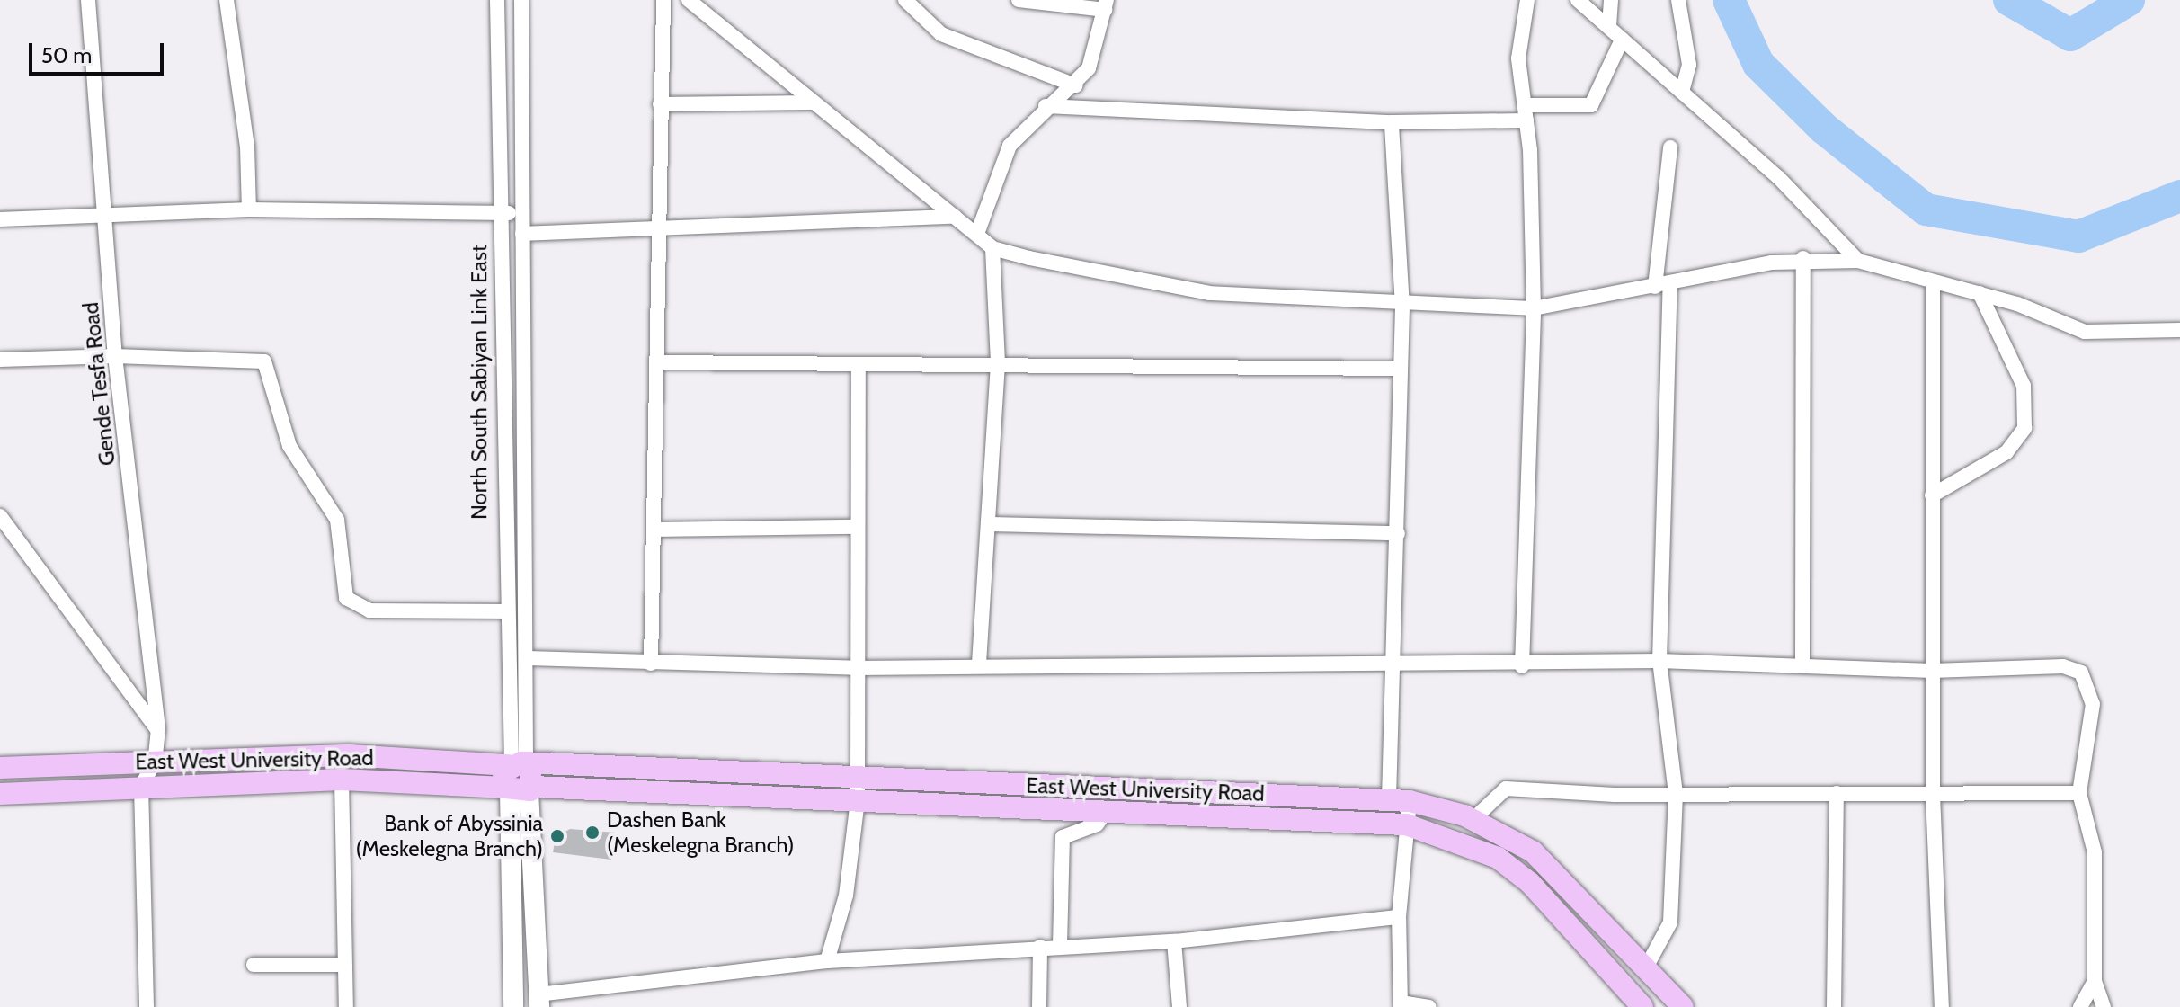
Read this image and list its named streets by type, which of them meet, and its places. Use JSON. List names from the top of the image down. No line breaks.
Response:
{"streets":{"main road":["North South Sabiyan Link East","East West University Road"],"street":["Gende Tesfa Road"]},"crossings":[["North South Sabiyan Link East","East West University Road"],["Gende Tesfa Road","East West University Road"]],"places":["Dashen Bank (Meskelegna Branch)","Bank of Abyssinia (Meskelegna Branch)"],"scale_bar":"50 m"}
